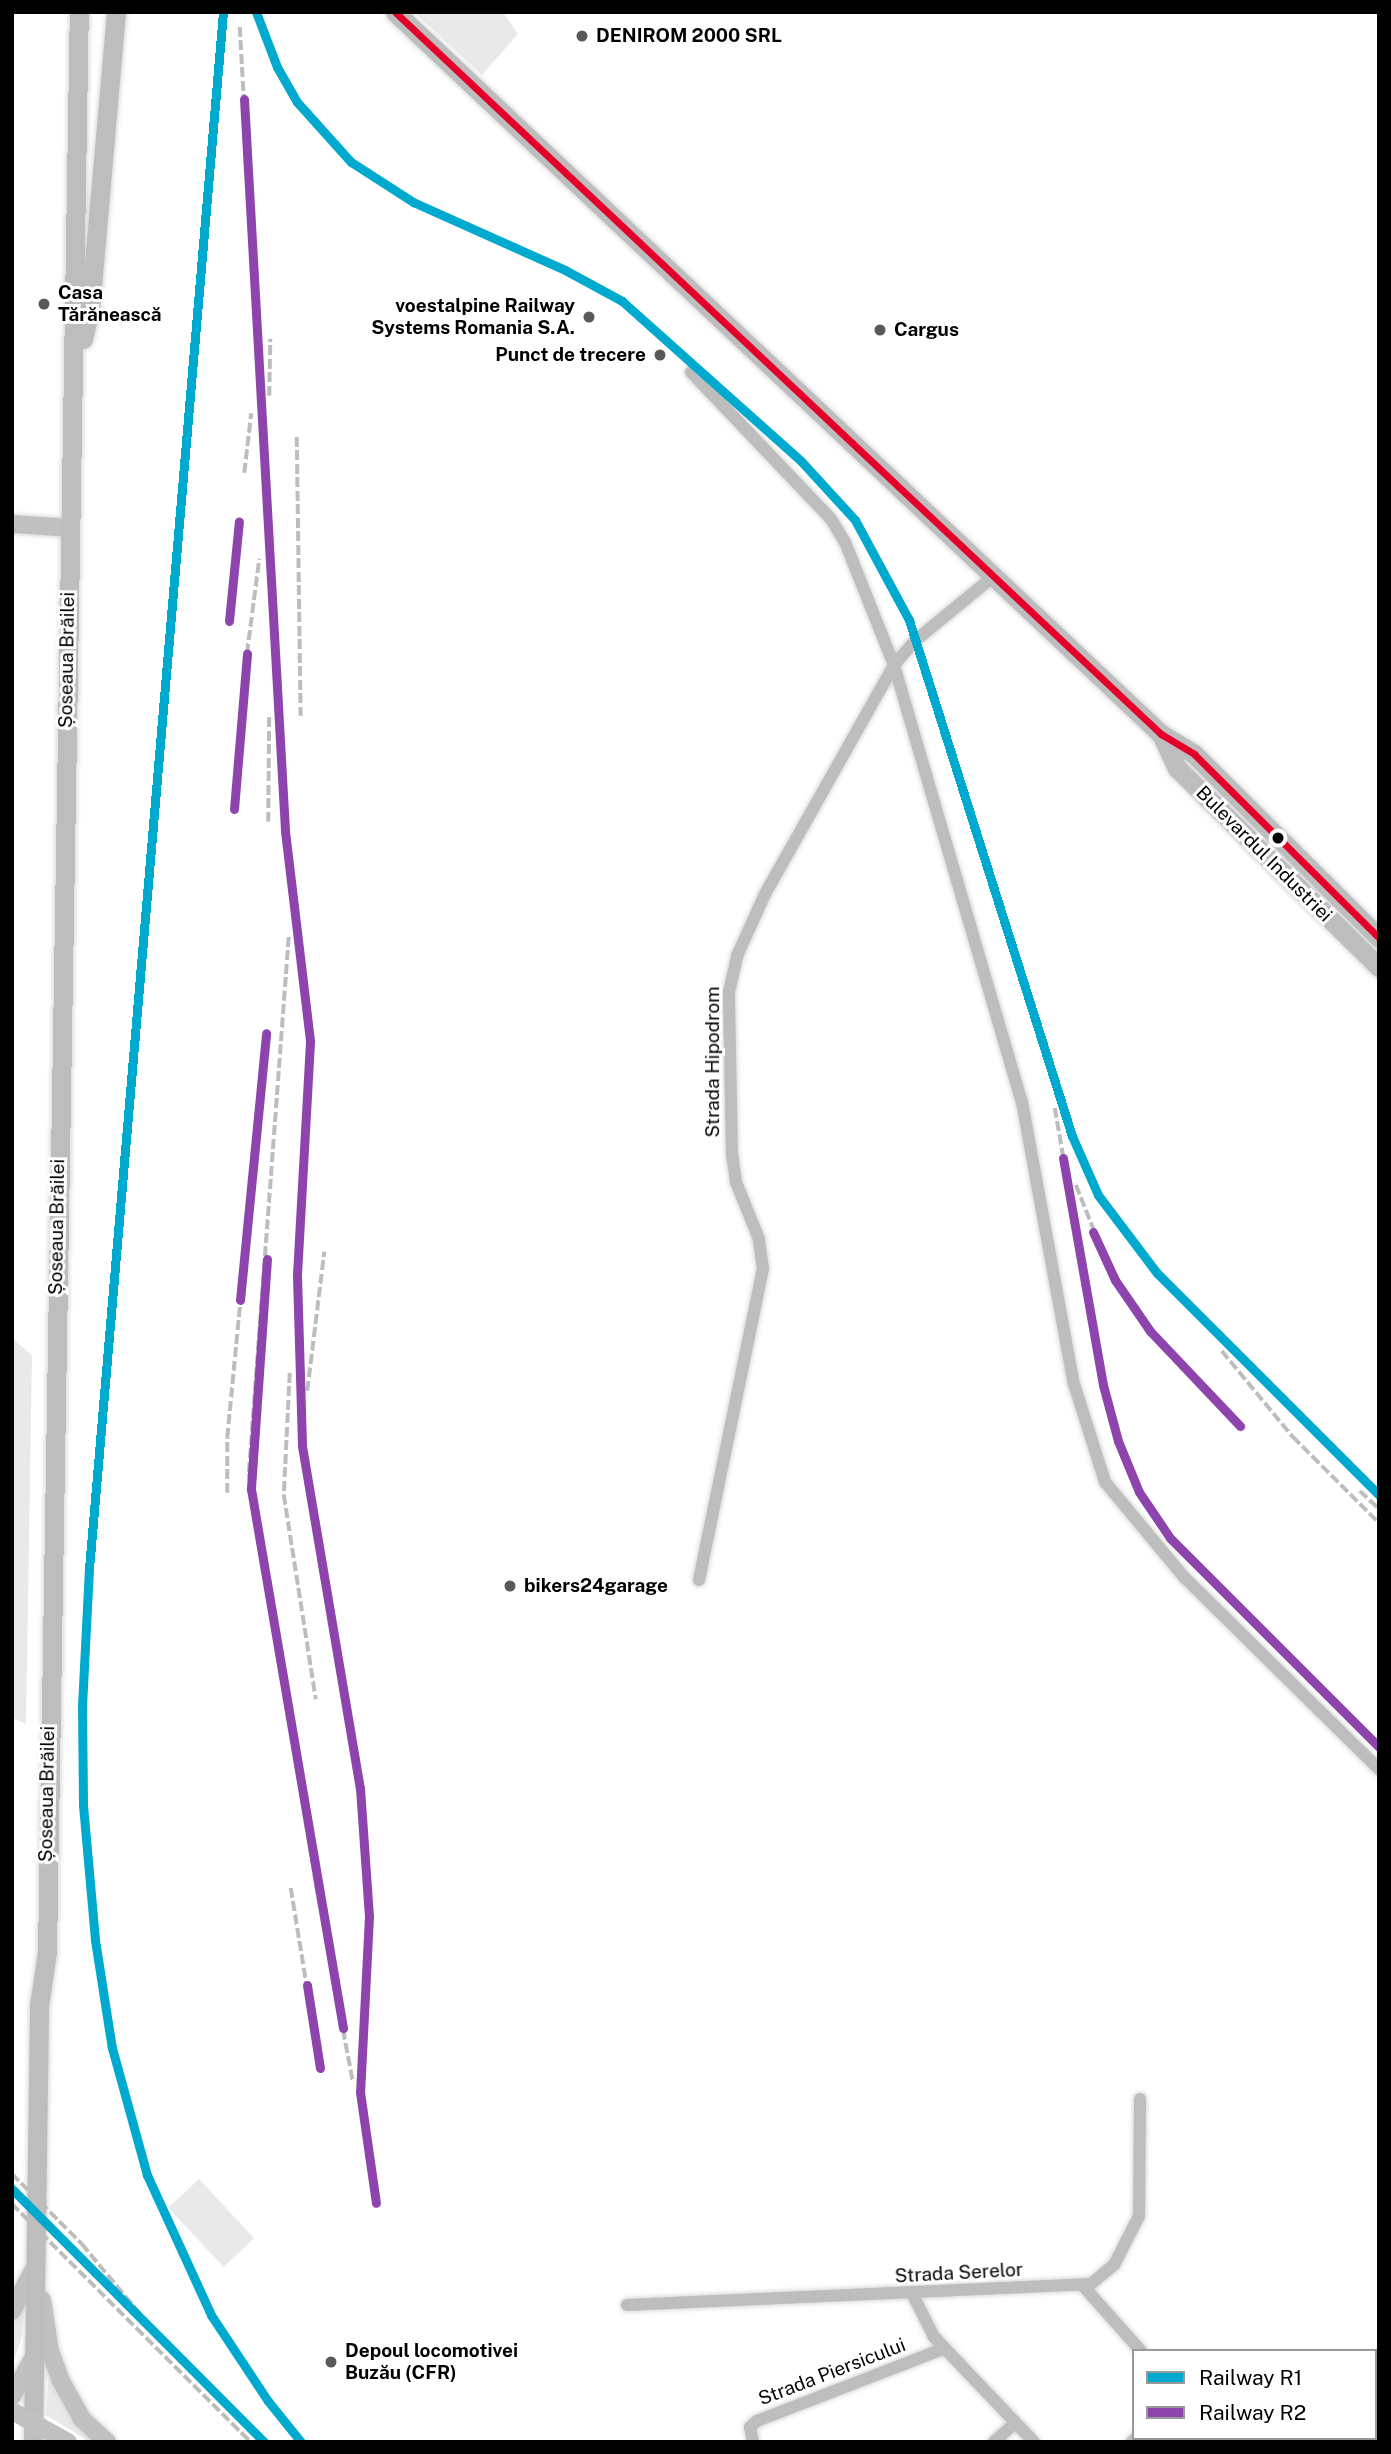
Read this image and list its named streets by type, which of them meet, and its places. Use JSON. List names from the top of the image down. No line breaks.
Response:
{"streets":{"main road":["Șoseaua Brăilei","Bulevardul Industriei"],"street":["Strada Hipodrom","Strada Serelor","Strada Piersicului"]},"crossings":[["Bulevardul Industriei","Strada Hipodrom"],["Strada Serelor","Strada Piersicului"]],"places":["DENIROM 2000 SRL","Casa Tărănească","voestalpine Railway Systems Romania S.A.","Cargus","Punct de trecere","bikers24garage","Depoul locomotivei Buzău (CFR)"],"lines":["rail line R1","rail line R2"],"legend":["Railway R1","Railway R2"]}
